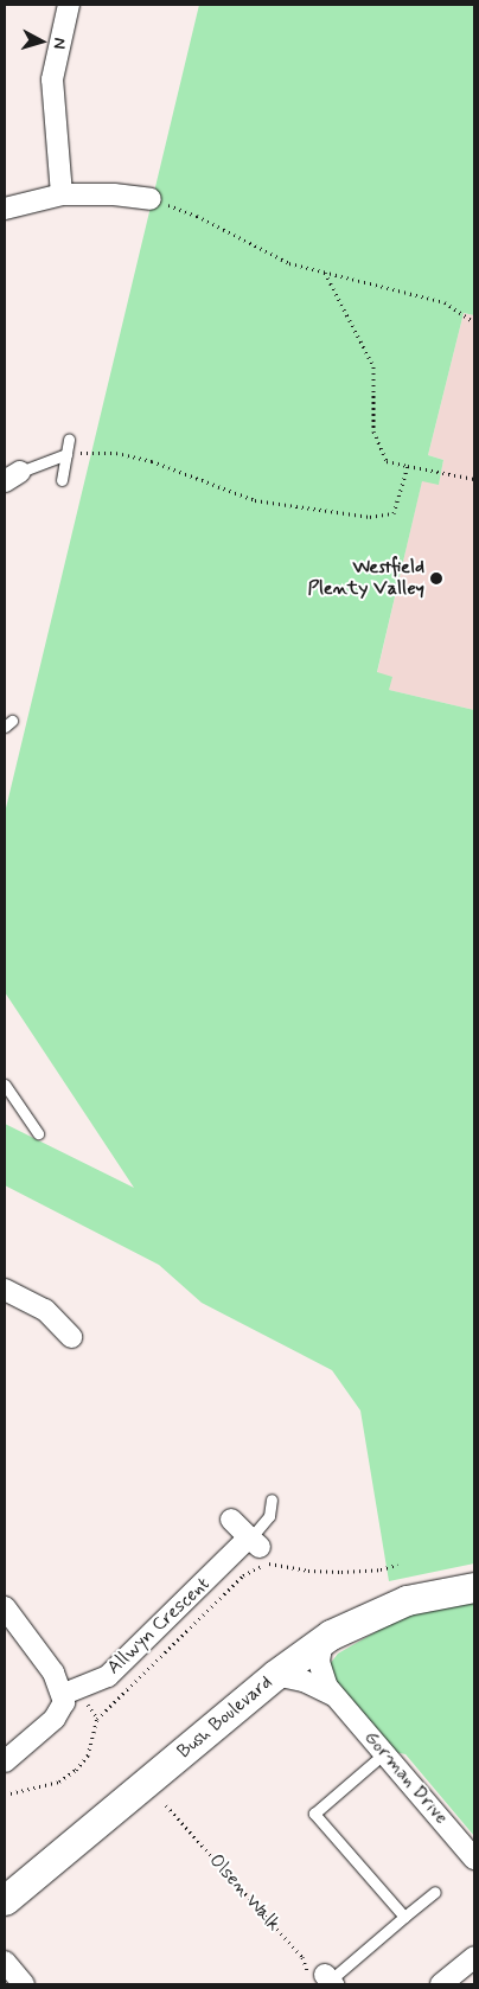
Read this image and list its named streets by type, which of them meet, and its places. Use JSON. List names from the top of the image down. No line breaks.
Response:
{"streets":{"main road":["Bush Boulevard"],"street":["Allwyn Crescent","Gorman Drive"],"path":["Olsen Walk"]},"places":["Westfield Plenty Valley"],"north":"right"}
